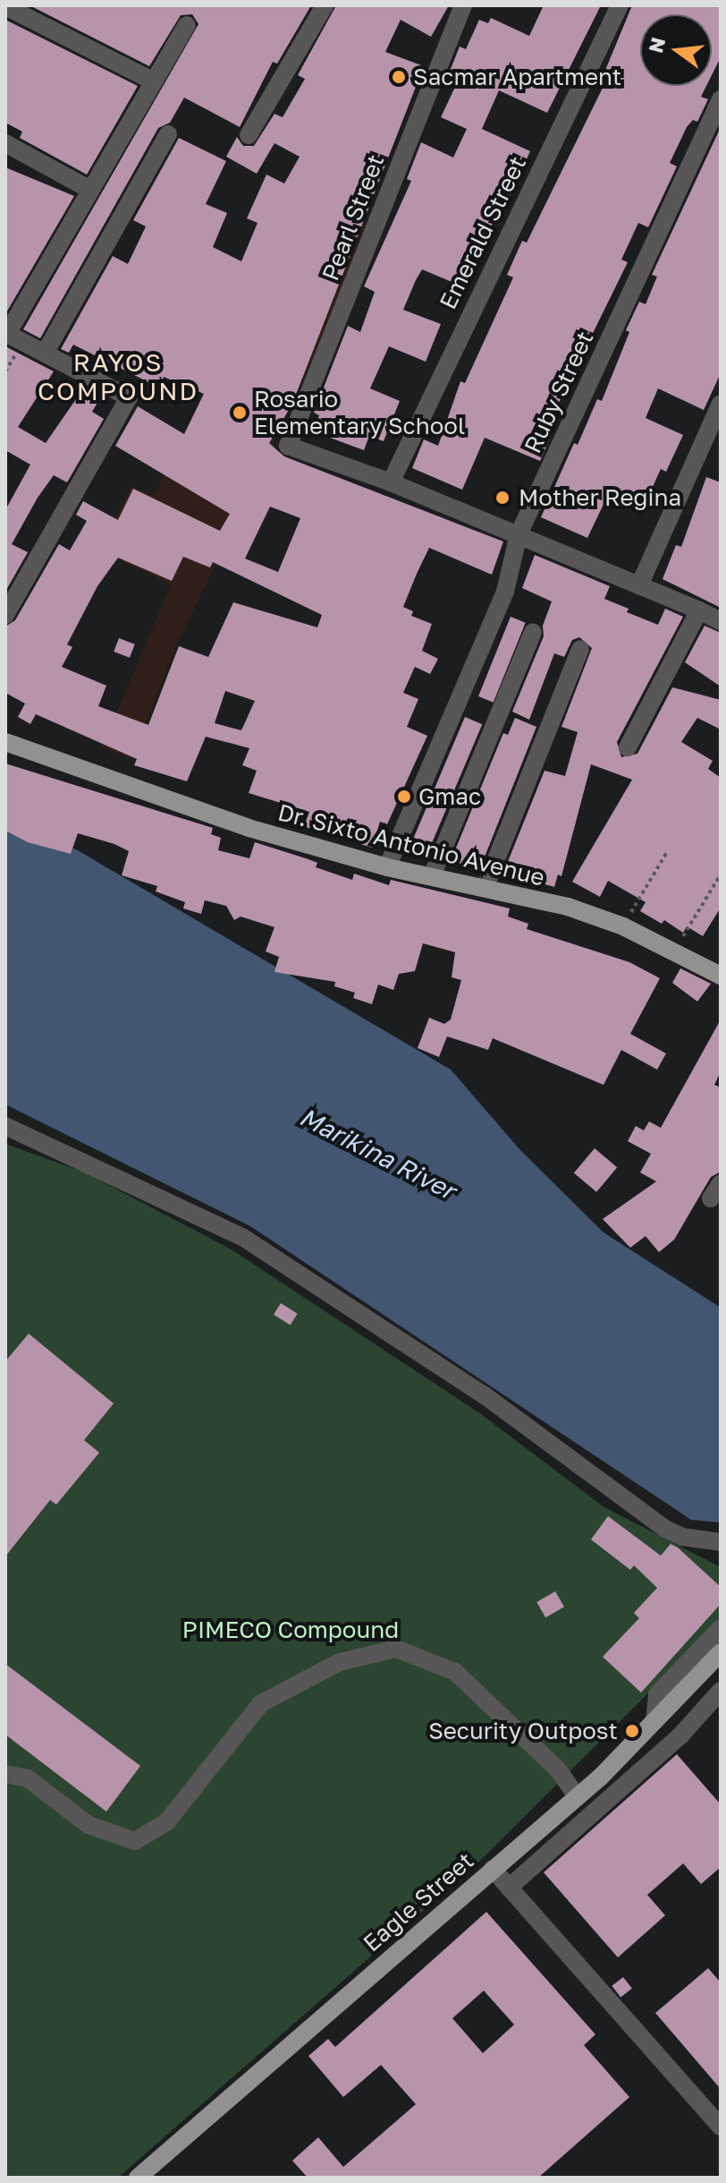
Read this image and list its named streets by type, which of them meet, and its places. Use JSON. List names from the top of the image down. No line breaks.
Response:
{"streets":{"main road":["Dr. Sixto Antonio Avenue","Eagle Street"],"street":["Pearl Street","Emerald Street","Ruby Street"]},"crossings":[["Pearl Street","Emerald Street"],["Ruby Street","Dr. Sixto Antonio Avenue"]],"districts":["RAYOS COMPOUND"],"water":["Marikina River"],"parks":["PIMECO Compound"],"places":["Sacmar Apartment","Rosario Elementary School","Mother Regina","Gmac","Security Outpost"],"north":"left"}
